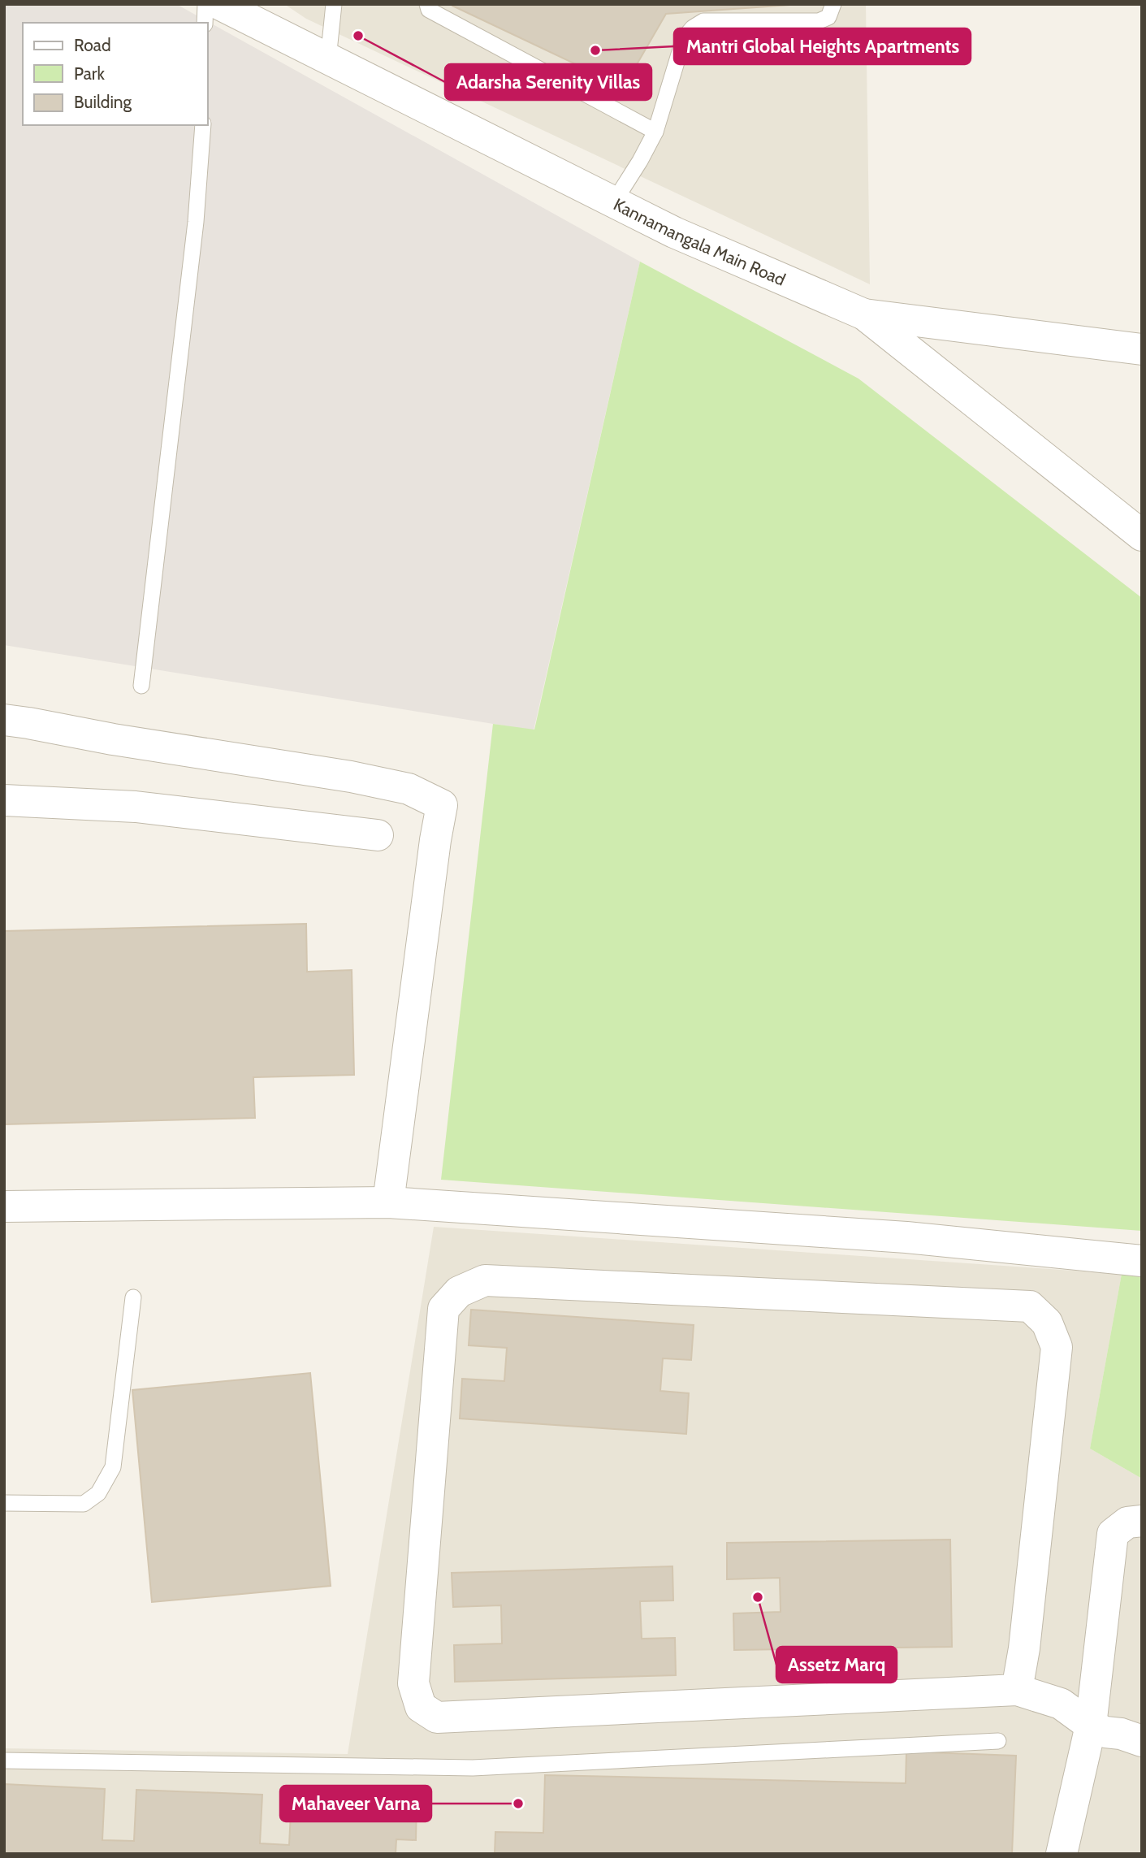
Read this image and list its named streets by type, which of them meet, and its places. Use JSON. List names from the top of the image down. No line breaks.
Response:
{"streets":{"street":["Kannamangala Main Road"]},"places":["Adarsha Serenity Villas","Mantri Global Heights Apartments","Assetz Marq","Mahaveer Varna"],"legend":["Road","Park","Building"]}
